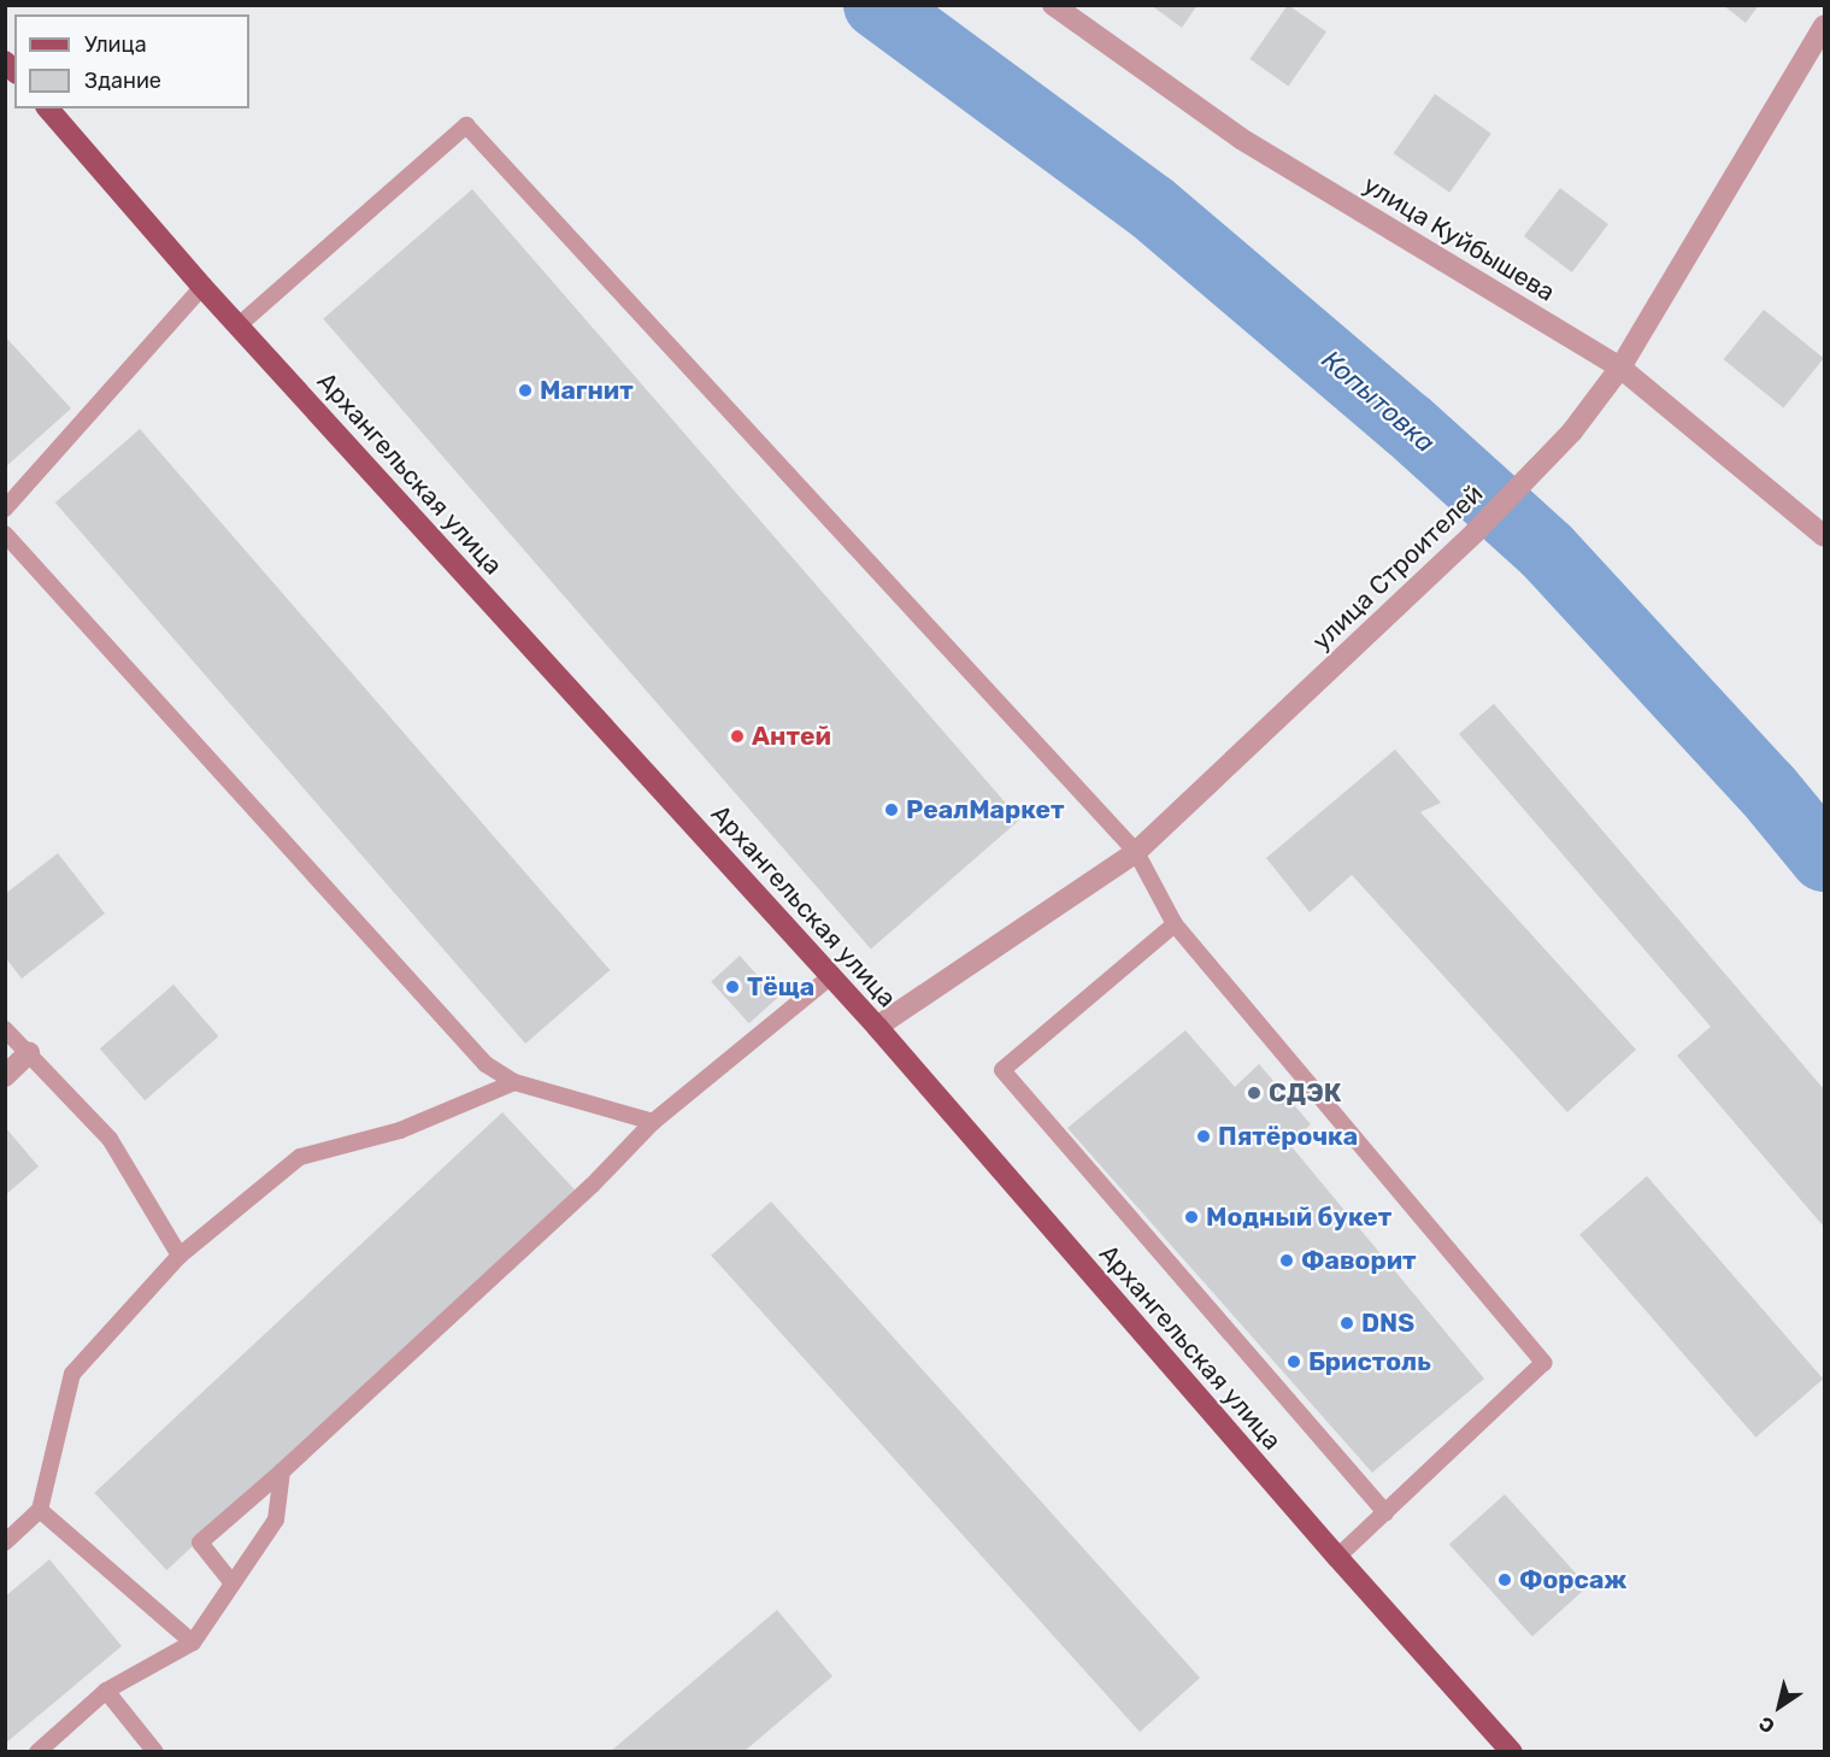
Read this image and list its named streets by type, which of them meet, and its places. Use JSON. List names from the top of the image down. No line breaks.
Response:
{"streets":{"main road":["Архангельская улица"],"street":["улица Куйбышева","улица Строителей"]},"crossings":[["улица Куйбышева","улица Строителей"],["Архангельская улица","улица Строителей"]],"water":["Копытовка"],"places":["Магнит","Антей","РеалМаркет","Тёща","СДЭК","Пятёрочка","Модный букет","Фаворит","DNS","Бристоль","Форсаж"],"legend":["Улица","Здание"],"north":"bottom left"}
